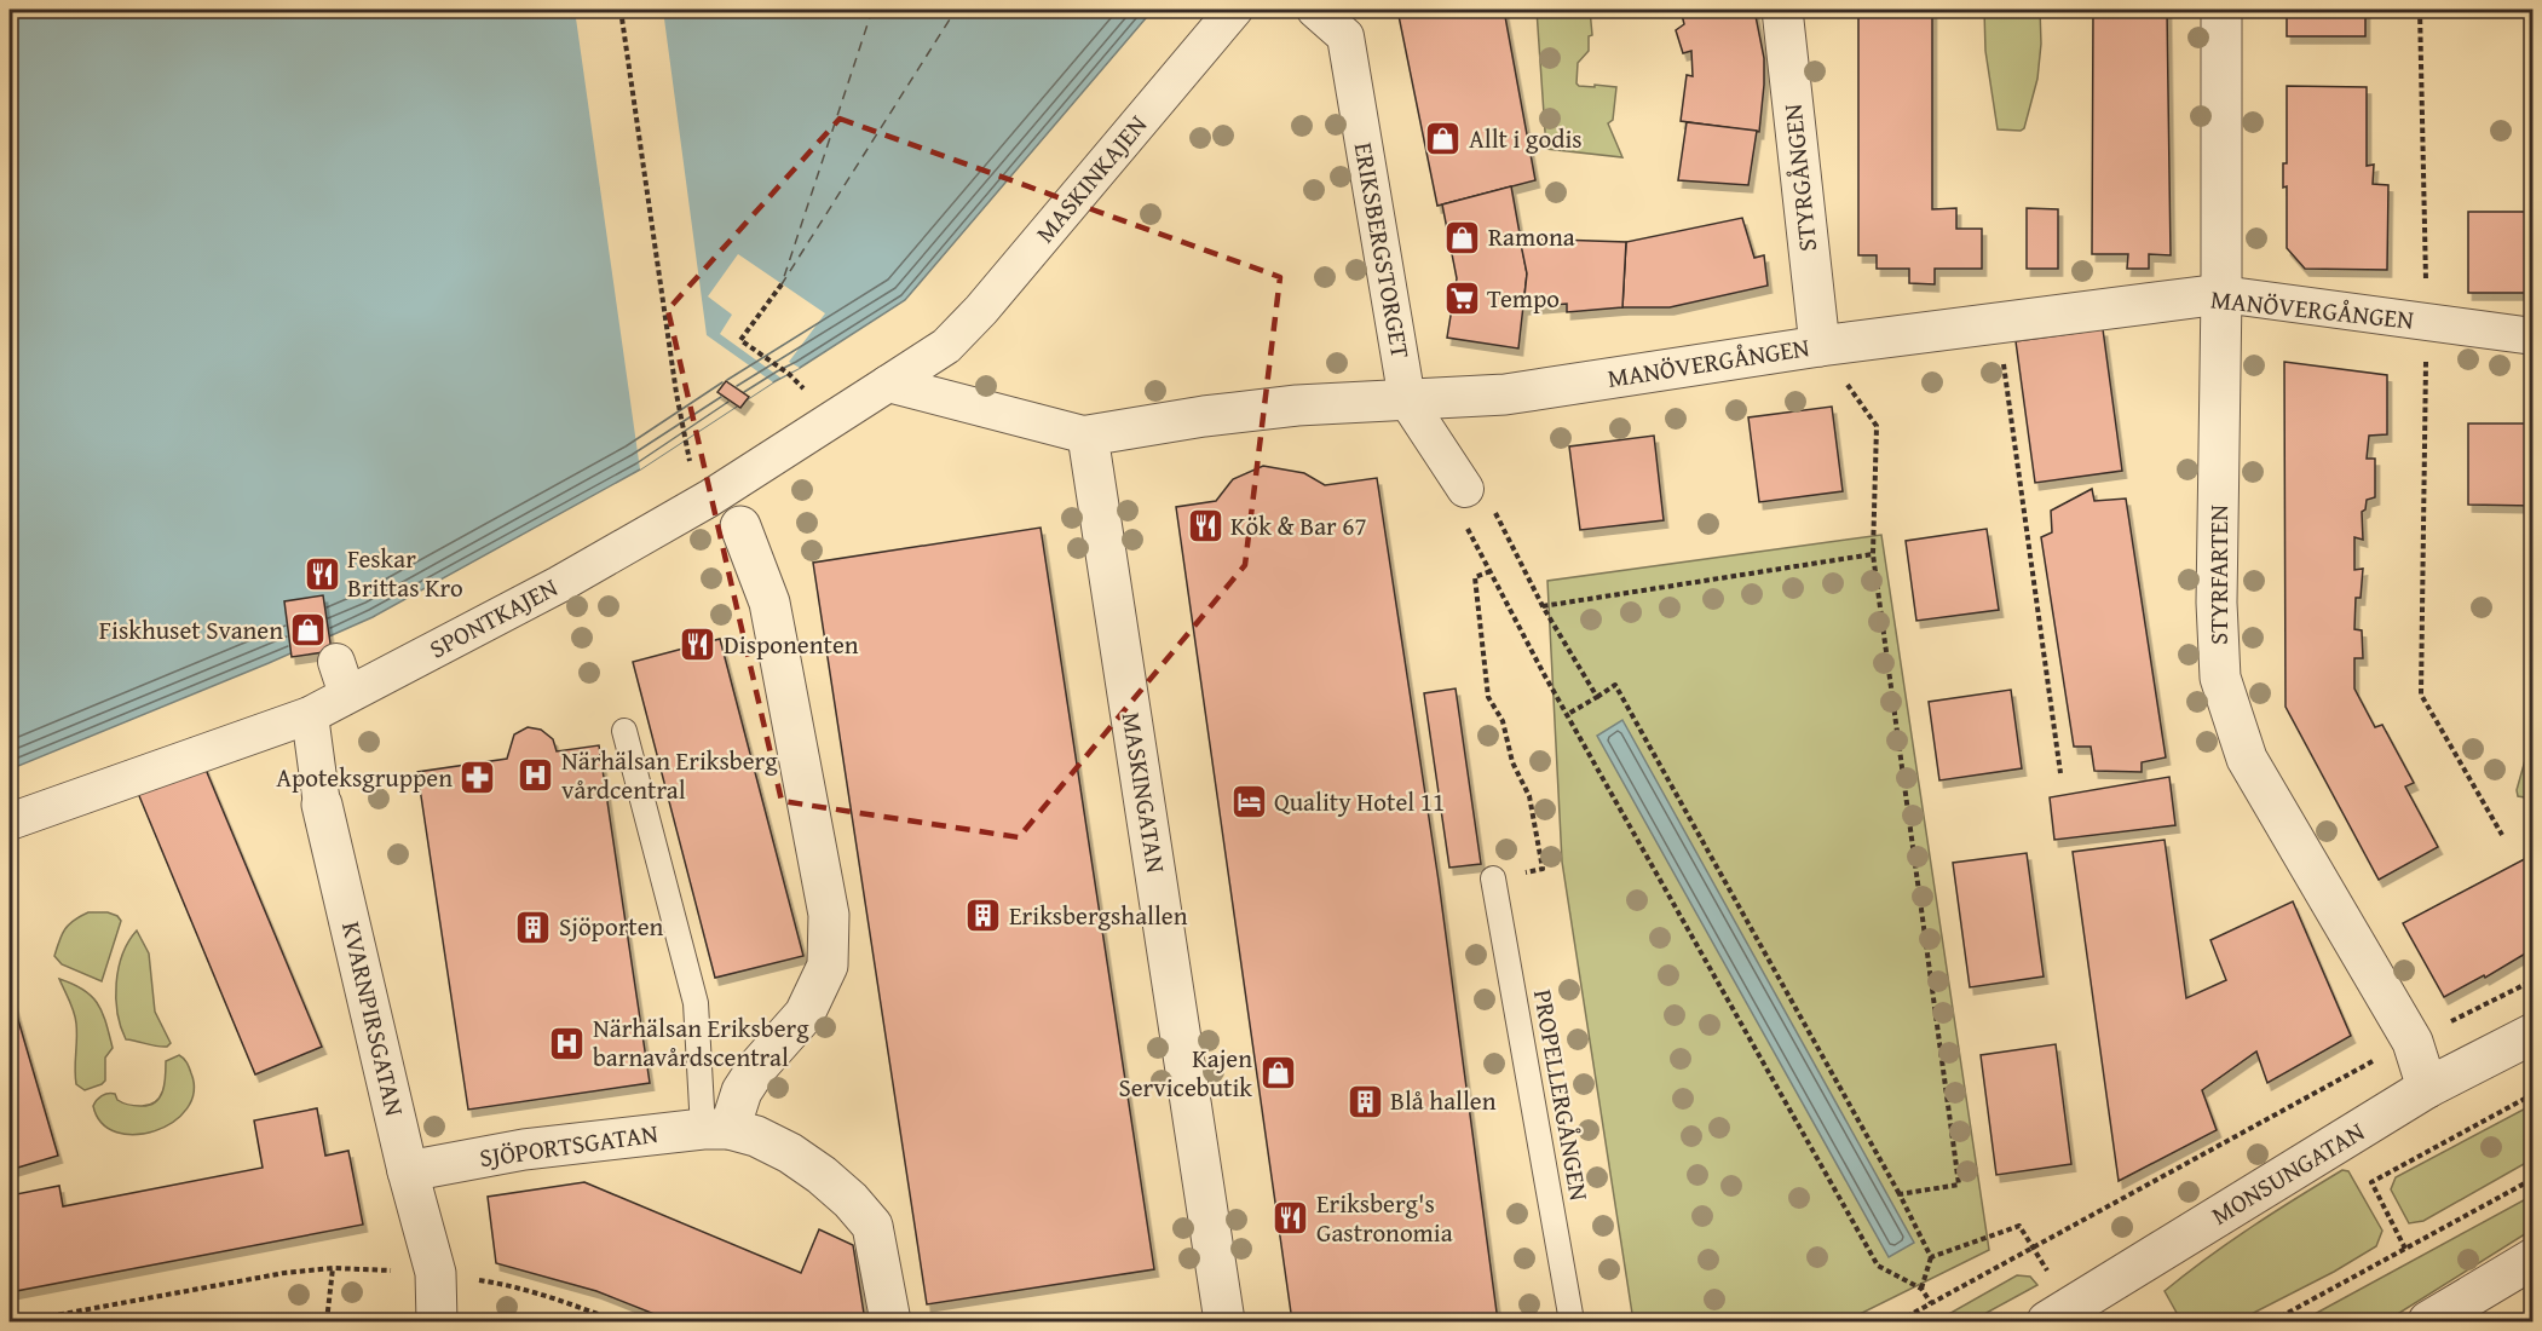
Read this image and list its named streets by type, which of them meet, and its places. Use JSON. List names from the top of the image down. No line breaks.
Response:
{"streets":{"street":["STYRGÅNGEN","MASKINKAJEN","ERIKSBERGSTORGET","MANÖVERGÅNGEN","STYRFARTEN","SPONTKAJEN","MASKINGATAN","KVARNPIRSGATAN","SJÖPORTSGATAN","MONSUNGATAN"],"lane":["PROPELLERGÅNGEN"]},"crossings":[["STYRGÅNGEN","MANÖVERGÅNGEN"],["MASKINKAJEN","SPONTKAJEN"],["ERIKSBERGSTORGET","MANÖVERGÅNGEN"],["MANÖVERGÅNGEN","STYRFARTEN"],["MANÖVERGÅNGEN","SPONTKAJEN"],["MANÖVERGÅNGEN","MASKINGATAN"],["STYRFARTEN","MONSUNGATAN"],["SPONTKAJEN","KVARNPIRSGATAN"],["KVARNPIRSGATAN","SJÖPORTSGATAN"]],"places":{"shop":["Allt i godis","Ramona","Fiskhuset Svanen","Kajen Servicebutik"],"supermarket":["Tempo"],"restaurant":["Kök & Bar 67","Feskar Brittas Kro","Disponenten","Eriksberg's Gastronomia"],"hospital":["Närhälsan Eriksberg vårdcentral","Närhälsan Eriksberg barnavårdscentral"],"pharmacy":["Apoteksgruppen"],"hotel":["Quality Hotel 11"],"building":["Eriksbergshallen","Sjöporten","Blå hallen"]}}
